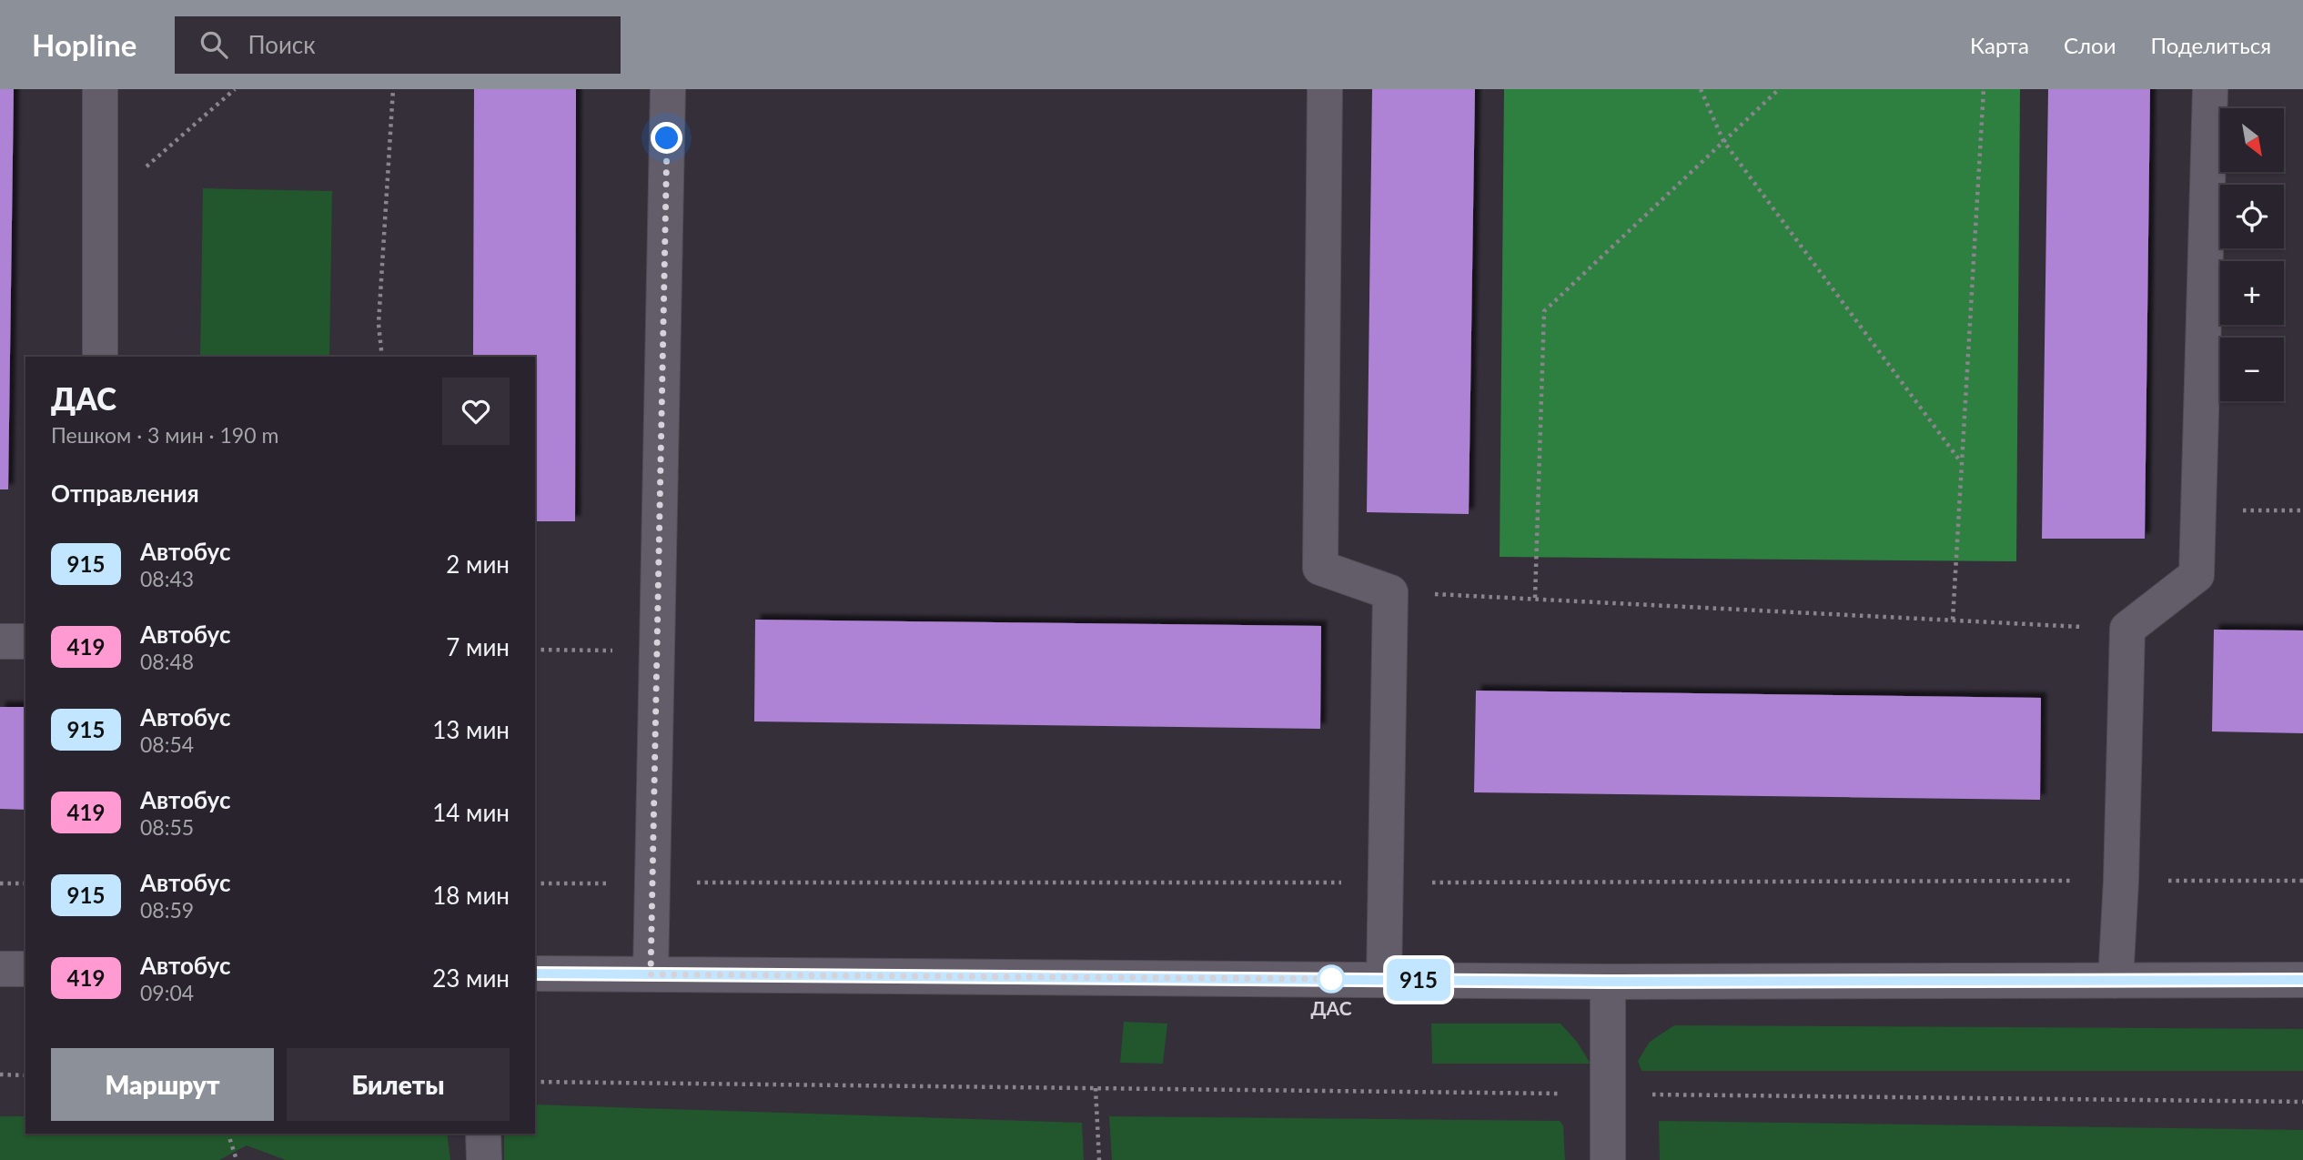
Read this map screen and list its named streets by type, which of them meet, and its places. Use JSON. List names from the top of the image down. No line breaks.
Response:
{"places":["ДАС"],"lines":["bus line 915"],"north":"bottom right","page":{"header":"Hopline","search":"Поиск","nav":["Карта","Слои","Поделиться"],"on_map":"915","map_buttons":["+","−"],"heading":[["ДАС","Пешком · 3 мин · 190 m"],"Отправления"],"list":[{"mark":"915","name":"Автобус","note":"08:43","value":"2 мин"},{"mark":"419","name":"Автобус","note":"08:48","value":"7 мин"},{"mark":"915","name":"Автобус","note":"08:54","value":"13 мин"},{"mark":"419","name":"Автобус","note":"08:55","value":"14 мин"},{"mark":"915","name":"Автобус","note":"08:59","value":"18 мин"},{"mark":"419","name":"Автобус","note":"09:04","value":"23 мин"}],"buttons":["Маршрут","Билеты"]}}
